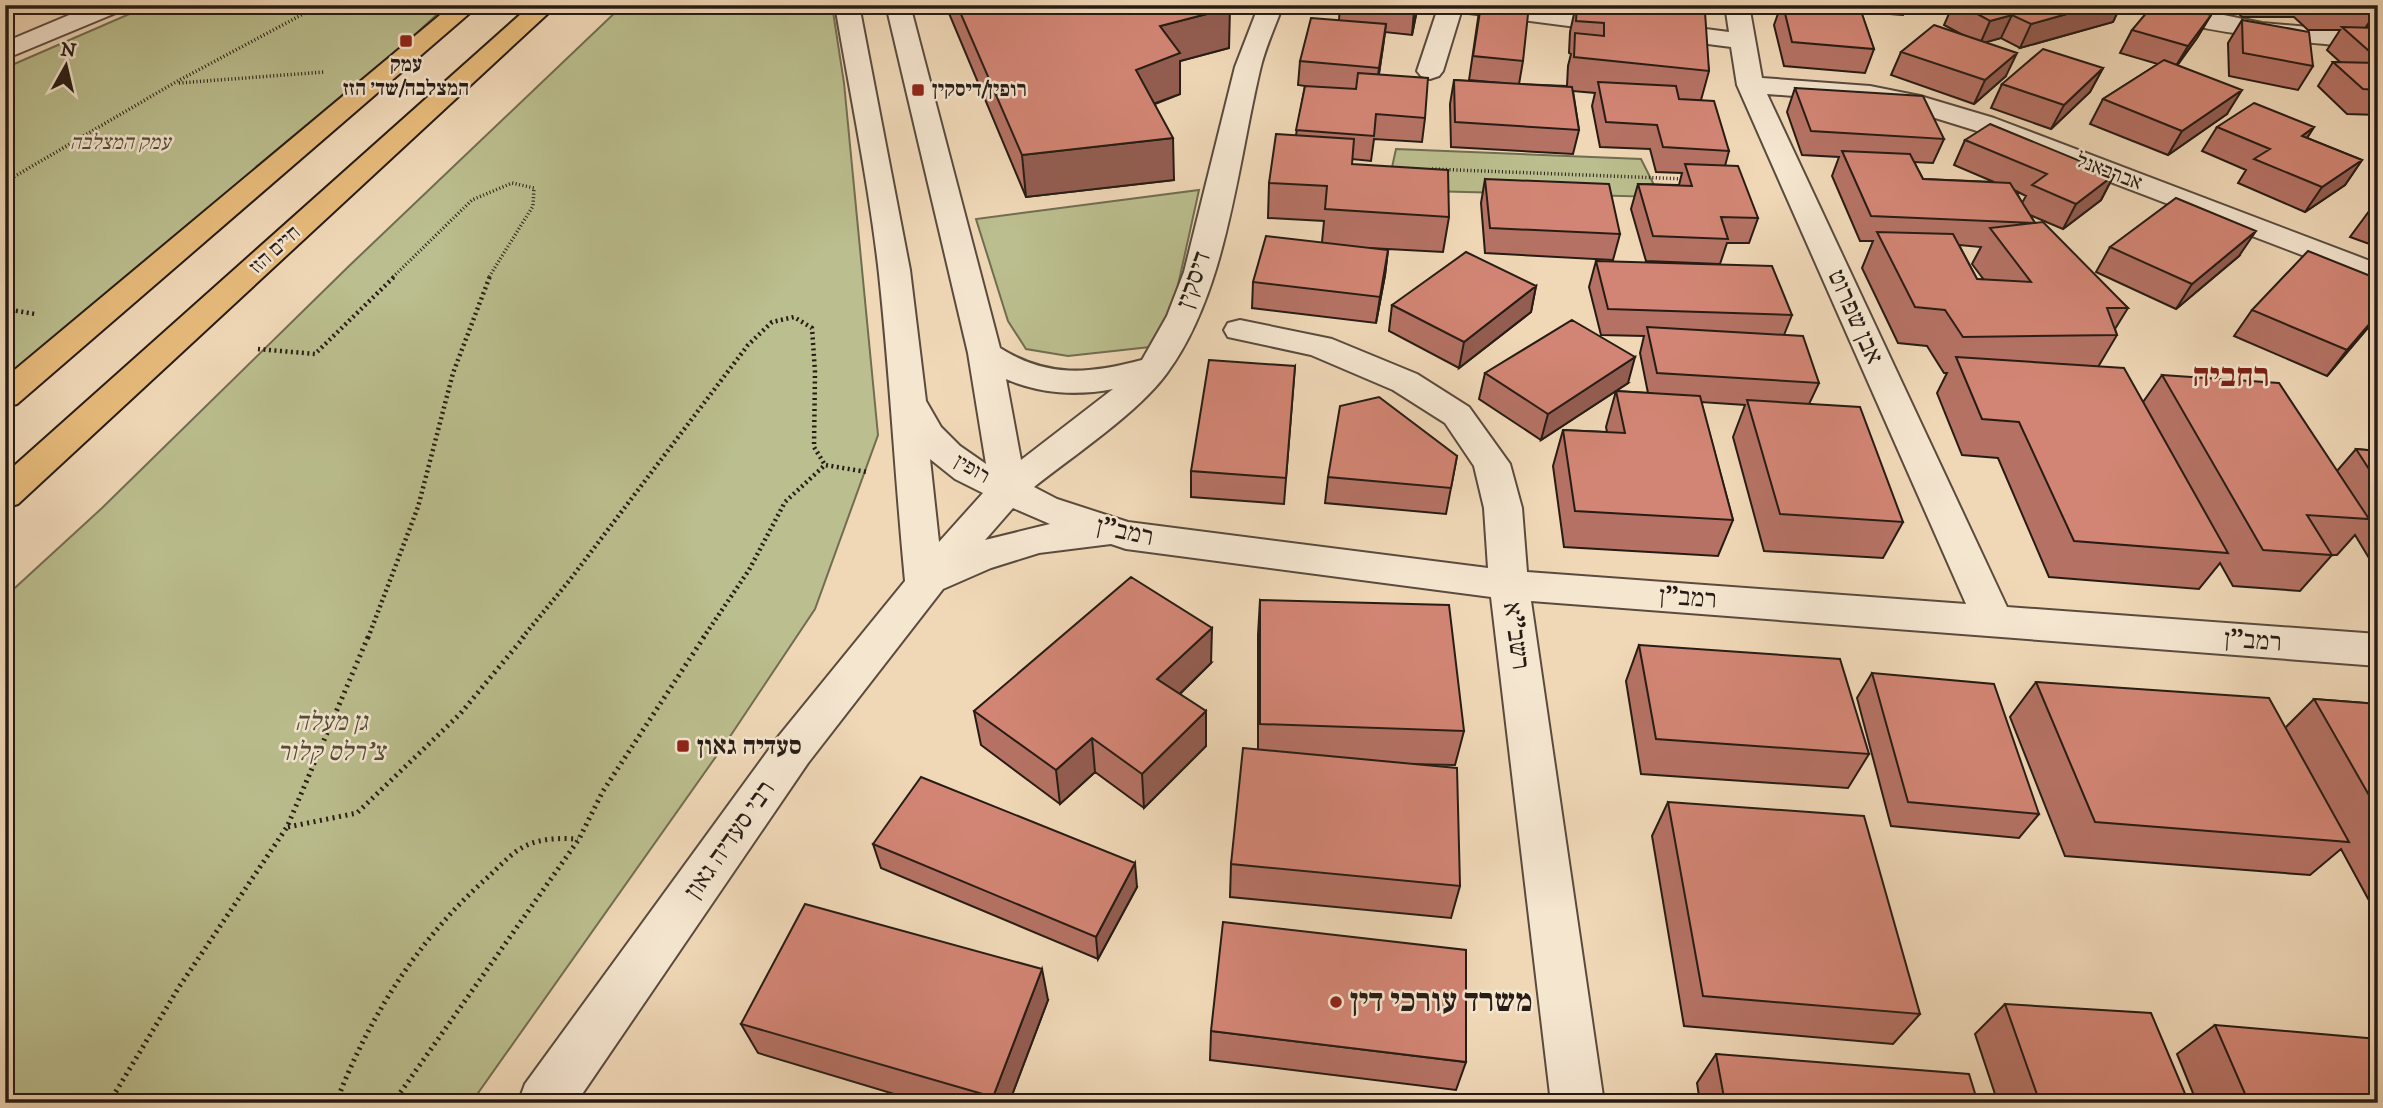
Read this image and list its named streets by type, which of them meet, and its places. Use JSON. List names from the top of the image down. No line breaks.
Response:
{"streets":{"main road":["חיים הזז"],"street":["אברבאנל","דיסקין","אבן שפרוט","רופין","רמב\"ן","רשב\"א","רבי סעדיה גאון"]},"crossings":[["אברבאנל","אבן שפרוט"],["דיסקין","רופין"],["דיסקין","רמב\"ן"],["דיסקין","רבי סעדיה גאון"],["אבן שפרוט","רמב\"ן"],["רופין","רמב\"ן"],["רופין","רבי סעדיה גאון"],["רמב\"ן","רשב\"א"],["רמב\"ן","רבי סעדיה גאון"]],"districts":["רחביה"],"parks":["עמק המצלבה","גן מעלה צ'רלס קלור"],"places":{"transit":["עמק המצלבה/שד׳ הזז","רופין/דיסקין","סעדיה גאון"],"other":["משרד עורכי דין"]},"north":"top"}
